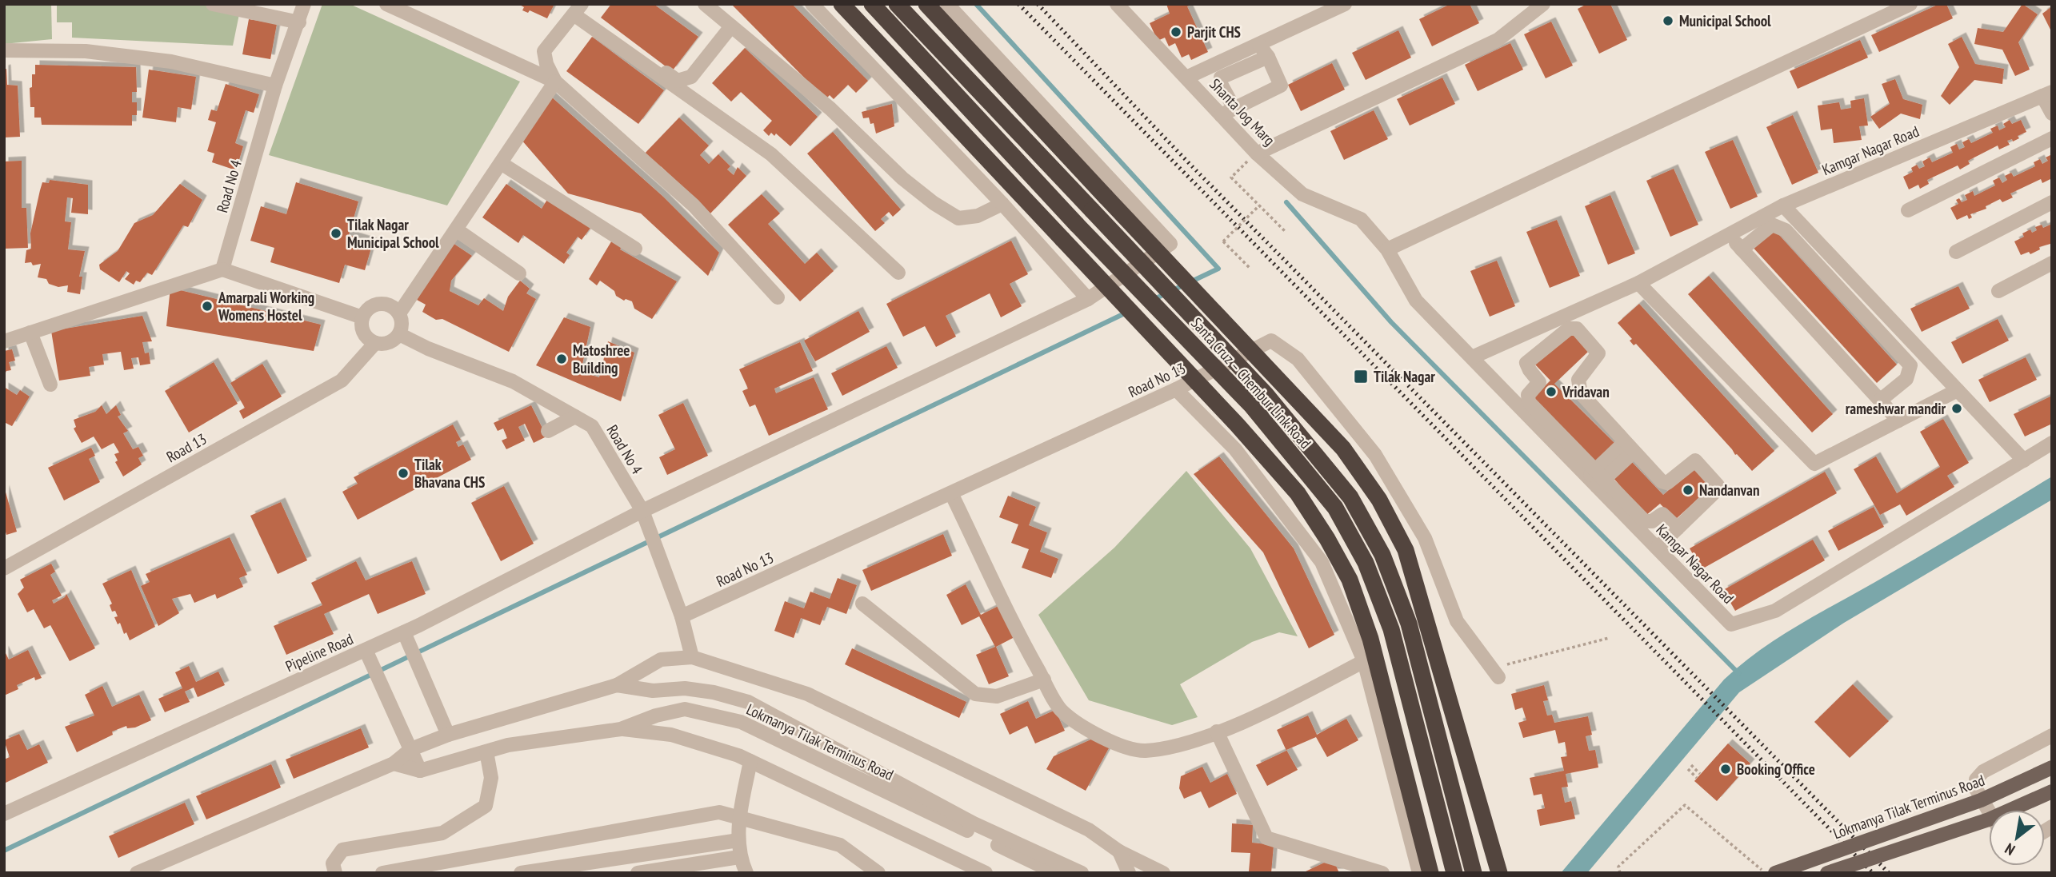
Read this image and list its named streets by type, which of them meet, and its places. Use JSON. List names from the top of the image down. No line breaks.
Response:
{"streets":{"highway":["Santa Cruz – Chembur Link Road"],"main road":["Lokmanya Tilak Terminus Road"],"street":["Shanta Jog Marg","Kamgar Nagar Road","Road No 4","Road No 13","Road 13","Pipeline Road"]},"crossings":[["Shanta Jog Marg","Kamgar Nagar Road"],["Road No 4","Road No 13"],["Road No 4","Road 13"],["Road No 4","Pipeline Road"]],"places":{"other":["Municipal School","Parjit CHS","Tilak Nagar Municipal School","Amarpali Working Womens Hostel","Matoshree Building","Vridavan","rameshwar mandir","Tilak Bhavana CHS","Nandanvan","Booking Office"],"transit":["Tilak Nagar"]},"north":"bottom left"}
